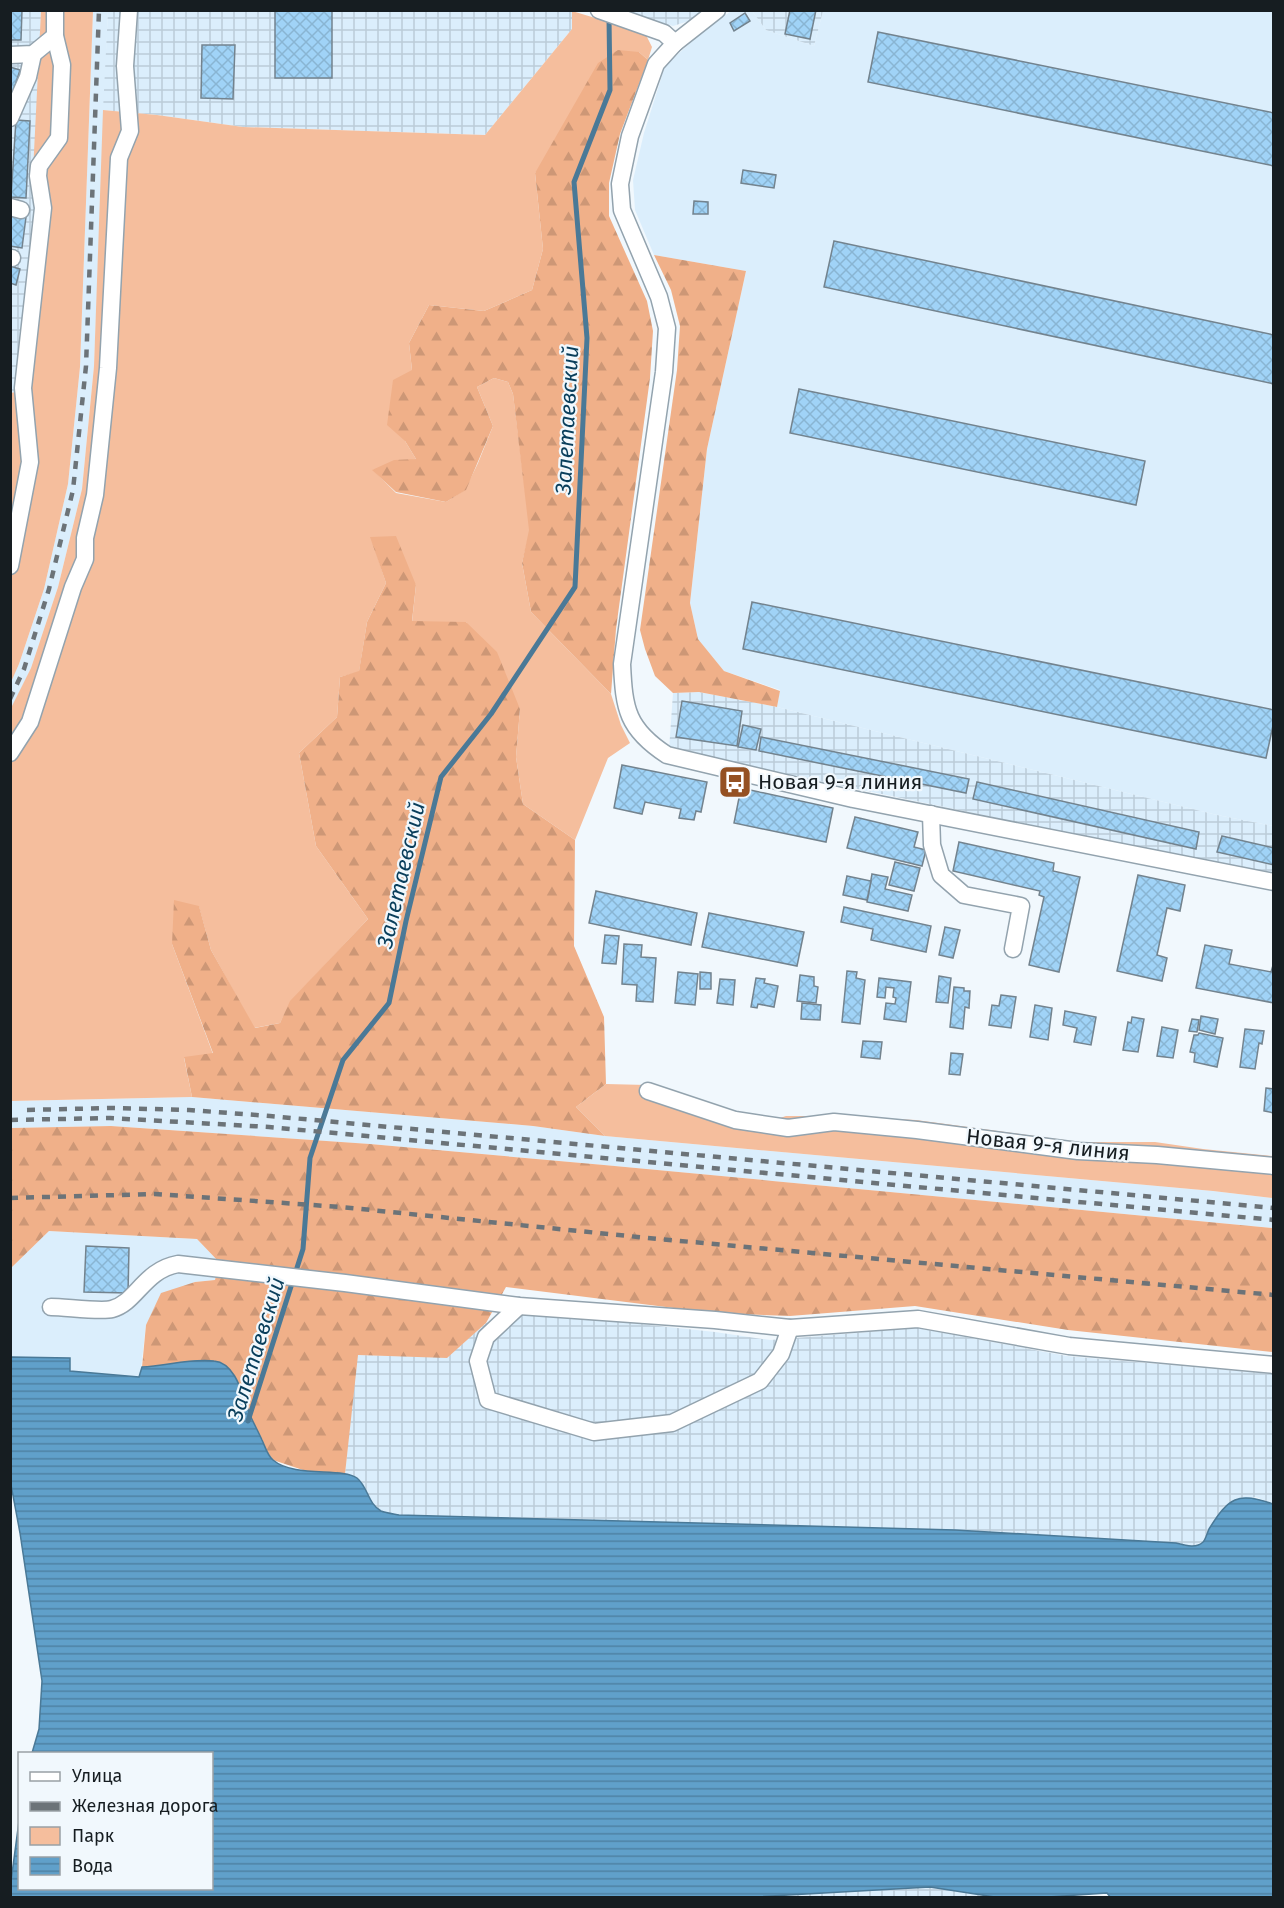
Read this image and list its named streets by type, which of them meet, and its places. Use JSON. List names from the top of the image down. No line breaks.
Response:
{"streets":{"street":["Новая 9-я линия"]},"water":["Залетаевский"],"places":{"bus stop":["Новая 9-я линия"]},"legend":["Улица","Железная дорога","Парк","Вода"]}
